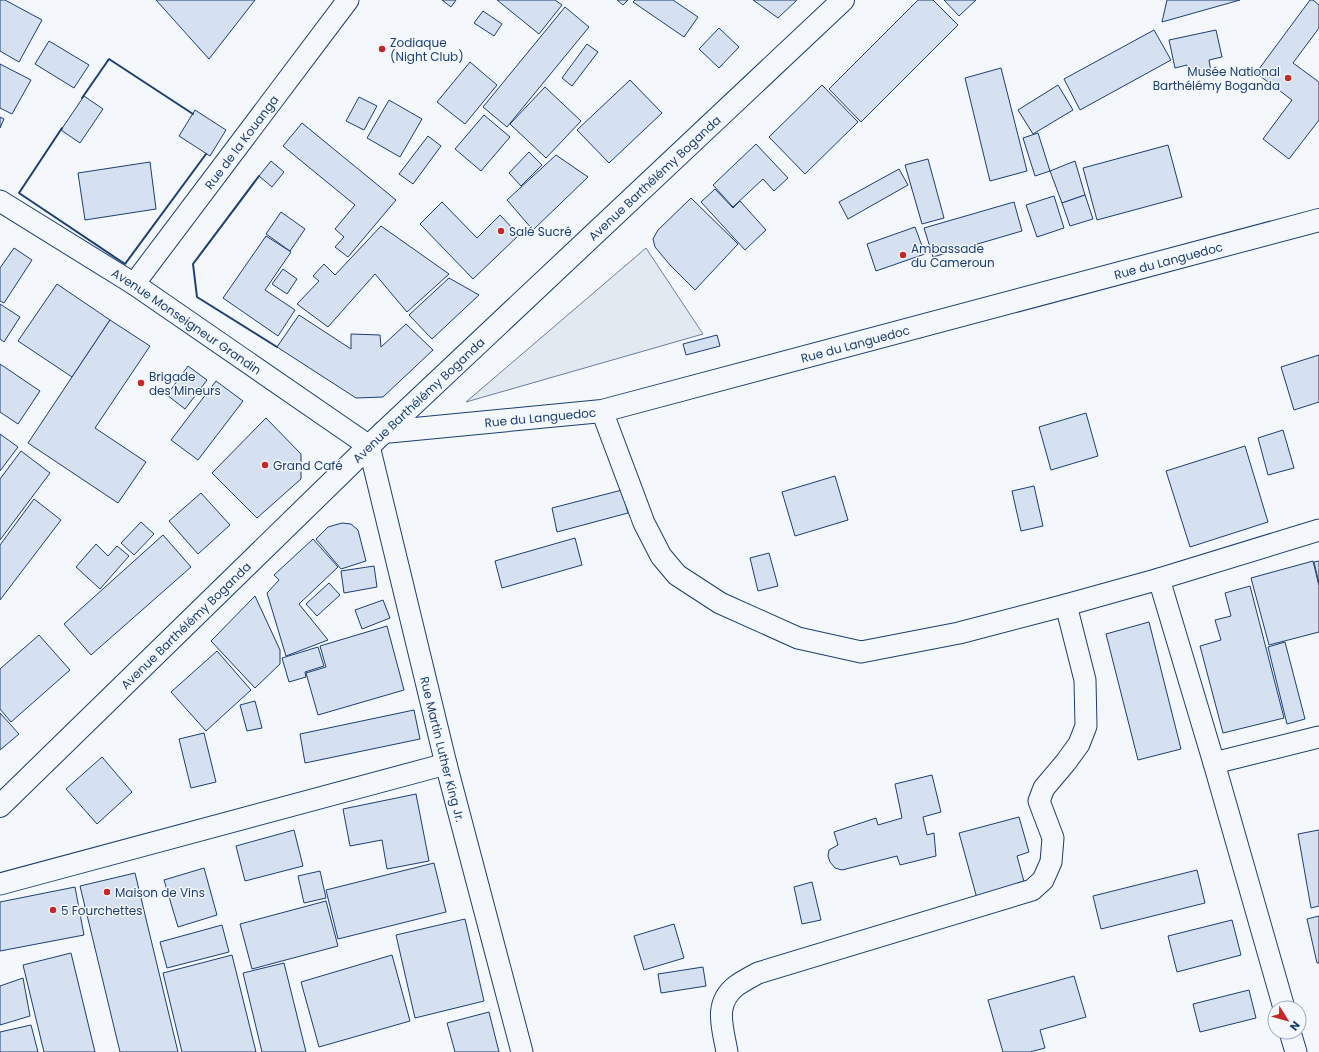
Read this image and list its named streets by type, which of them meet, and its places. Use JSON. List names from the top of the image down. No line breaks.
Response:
{"streets":{"main road":["Avenue Barthélémy Boganda","Rue du Languedoc"],"street":["Rue de la Kouanga","Avenue Monseigneur Grandin","Rue Martin Luther King Jr."]},"crossings":[["Rue de la Kouanga","Avenue Monseigneur Grandin"],["Avenue Barthélémy Boganda","Rue du Languedoc"],["Avenue Barthélémy Boganda","Avenue Monseigneur Grandin"],["Avenue Barthélémy Boganda","Rue Martin Luther King Jr."],["Rue du Languedoc","Avenue Monseigneur Grandin"],["Rue du Languedoc","Rue Martin Luther King Jr."],["Avenue Monseigneur Grandin","Rue Martin Luther King Jr."]],"places":["Zodiaque (Night Club)","Musée National Barthélémy Boganda","Salé Sucré","Ambassade du Cameroun","Brigade des Mineurs","Grand Café","Maison de Vins","5 Fourchettes"],"north":"bottom right"}
